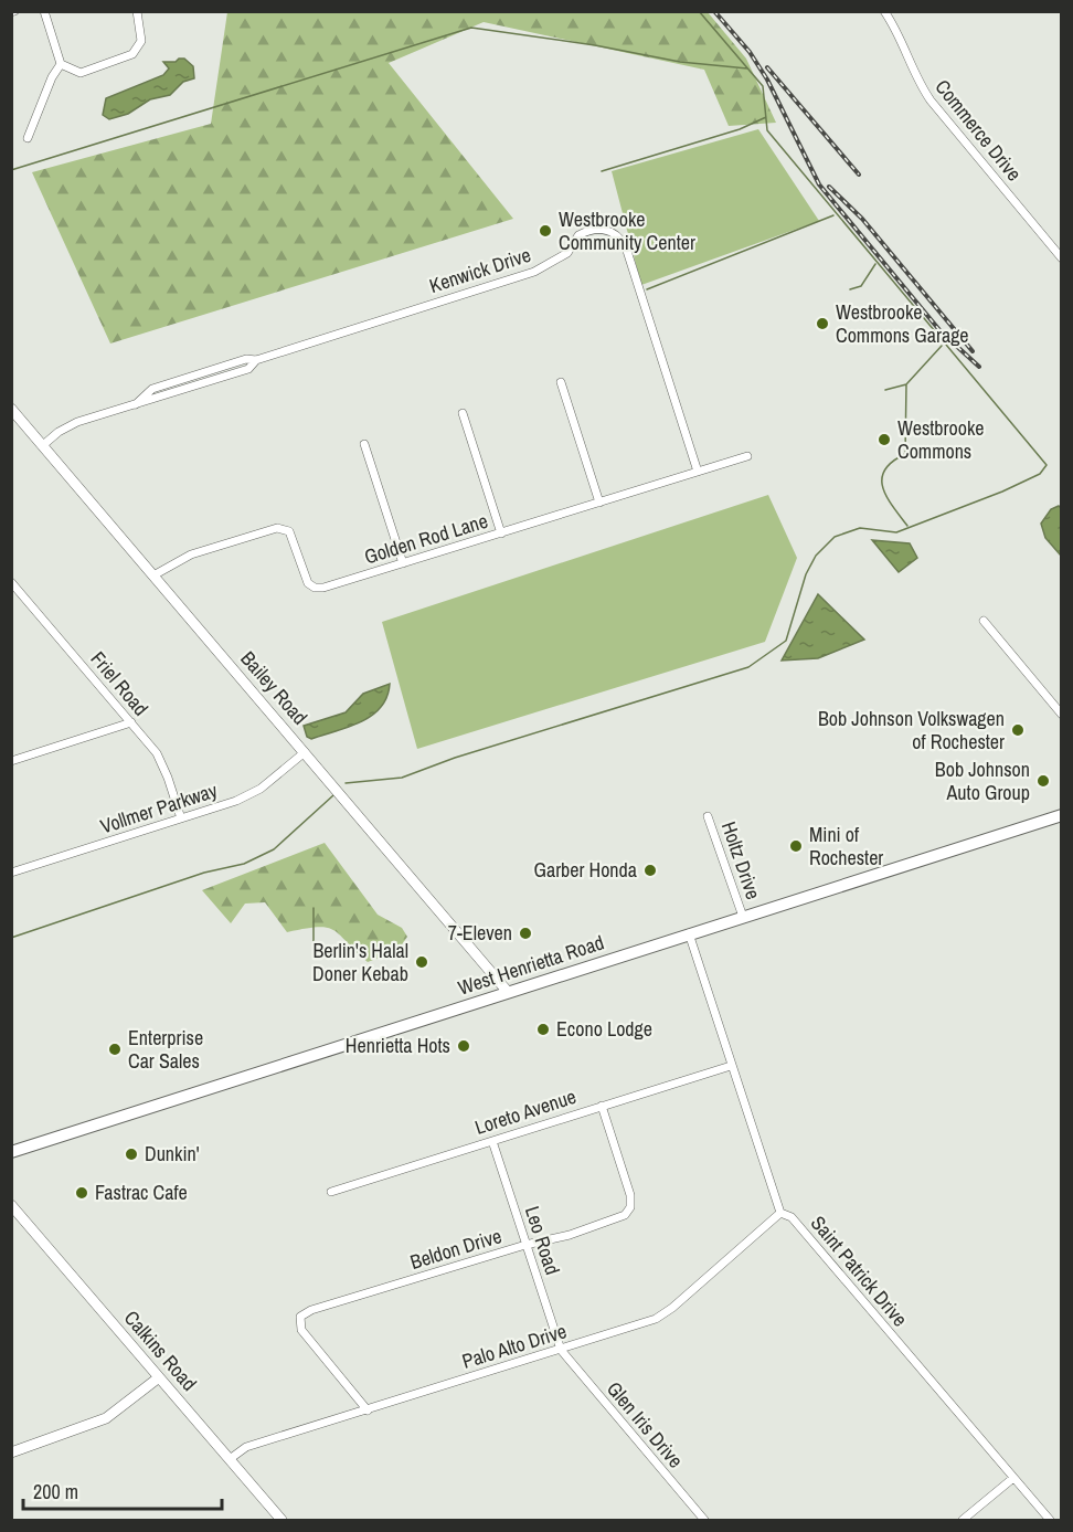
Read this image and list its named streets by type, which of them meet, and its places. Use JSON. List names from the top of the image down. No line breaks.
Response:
{"streets":{"main road":["West Henrietta Road"],"street":["Commerce Drive","Kenwick Drive","Golden Rod Lane","Friel Road","Bailey Road","Vollmer Parkway","Holtz Drive","Loreto Avenue","Leo Road","Beldon Drive","Saint Patrick Drive","Palo Alto Drive","Calkins Road","Glen Iris Drive"]},"crossings":[["Kenwick Drive","Golden Rod Lane"],["Kenwick Drive","Bailey Road"],["Golden Rod Lane","Bailey Road"],["Friel Road","Vollmer Parkway"],["Bailey Road","Vollmer Parkway"],["Bailey Road","West Henrietta Road"],["Holtz Drive","West Henrietta Road"],["West Henrietta Road","Saint Patrick Drive"],["Loreto Avenue","Leo Road"],["Loreto Avenue","Beldon Drive"],["Loreto Avenue","Saint Patrick Drive"],["Leo Road","Beldon Drive"],["Leo Road","Palo Alto Drive"],["Leo Road","Glen Iris Drive"],["Beldon Drive","Palo Alto Drive"],["Saint Patrick Drive","Palo Alto Drive"],["Palo Alto Drive","Calkins Road"],["Palo Alto Drive","Glen Iris Drive"]],"places":["Westbrooke Community Center","Westbrooke Commons Garage","Westbrooke Commons","Bob Johnson Volkswagen of Rochester","Bob Johnson Auto Group","Mini of Rochester","Garber Honda","7-Eleven","Berlin's Halal Doner Kebab","Econo Lodge","Henrietta Hots","Enterprise Car Sales","Dunkin'","Fastrac Cafe"],"scale_bar":"200 m"}
